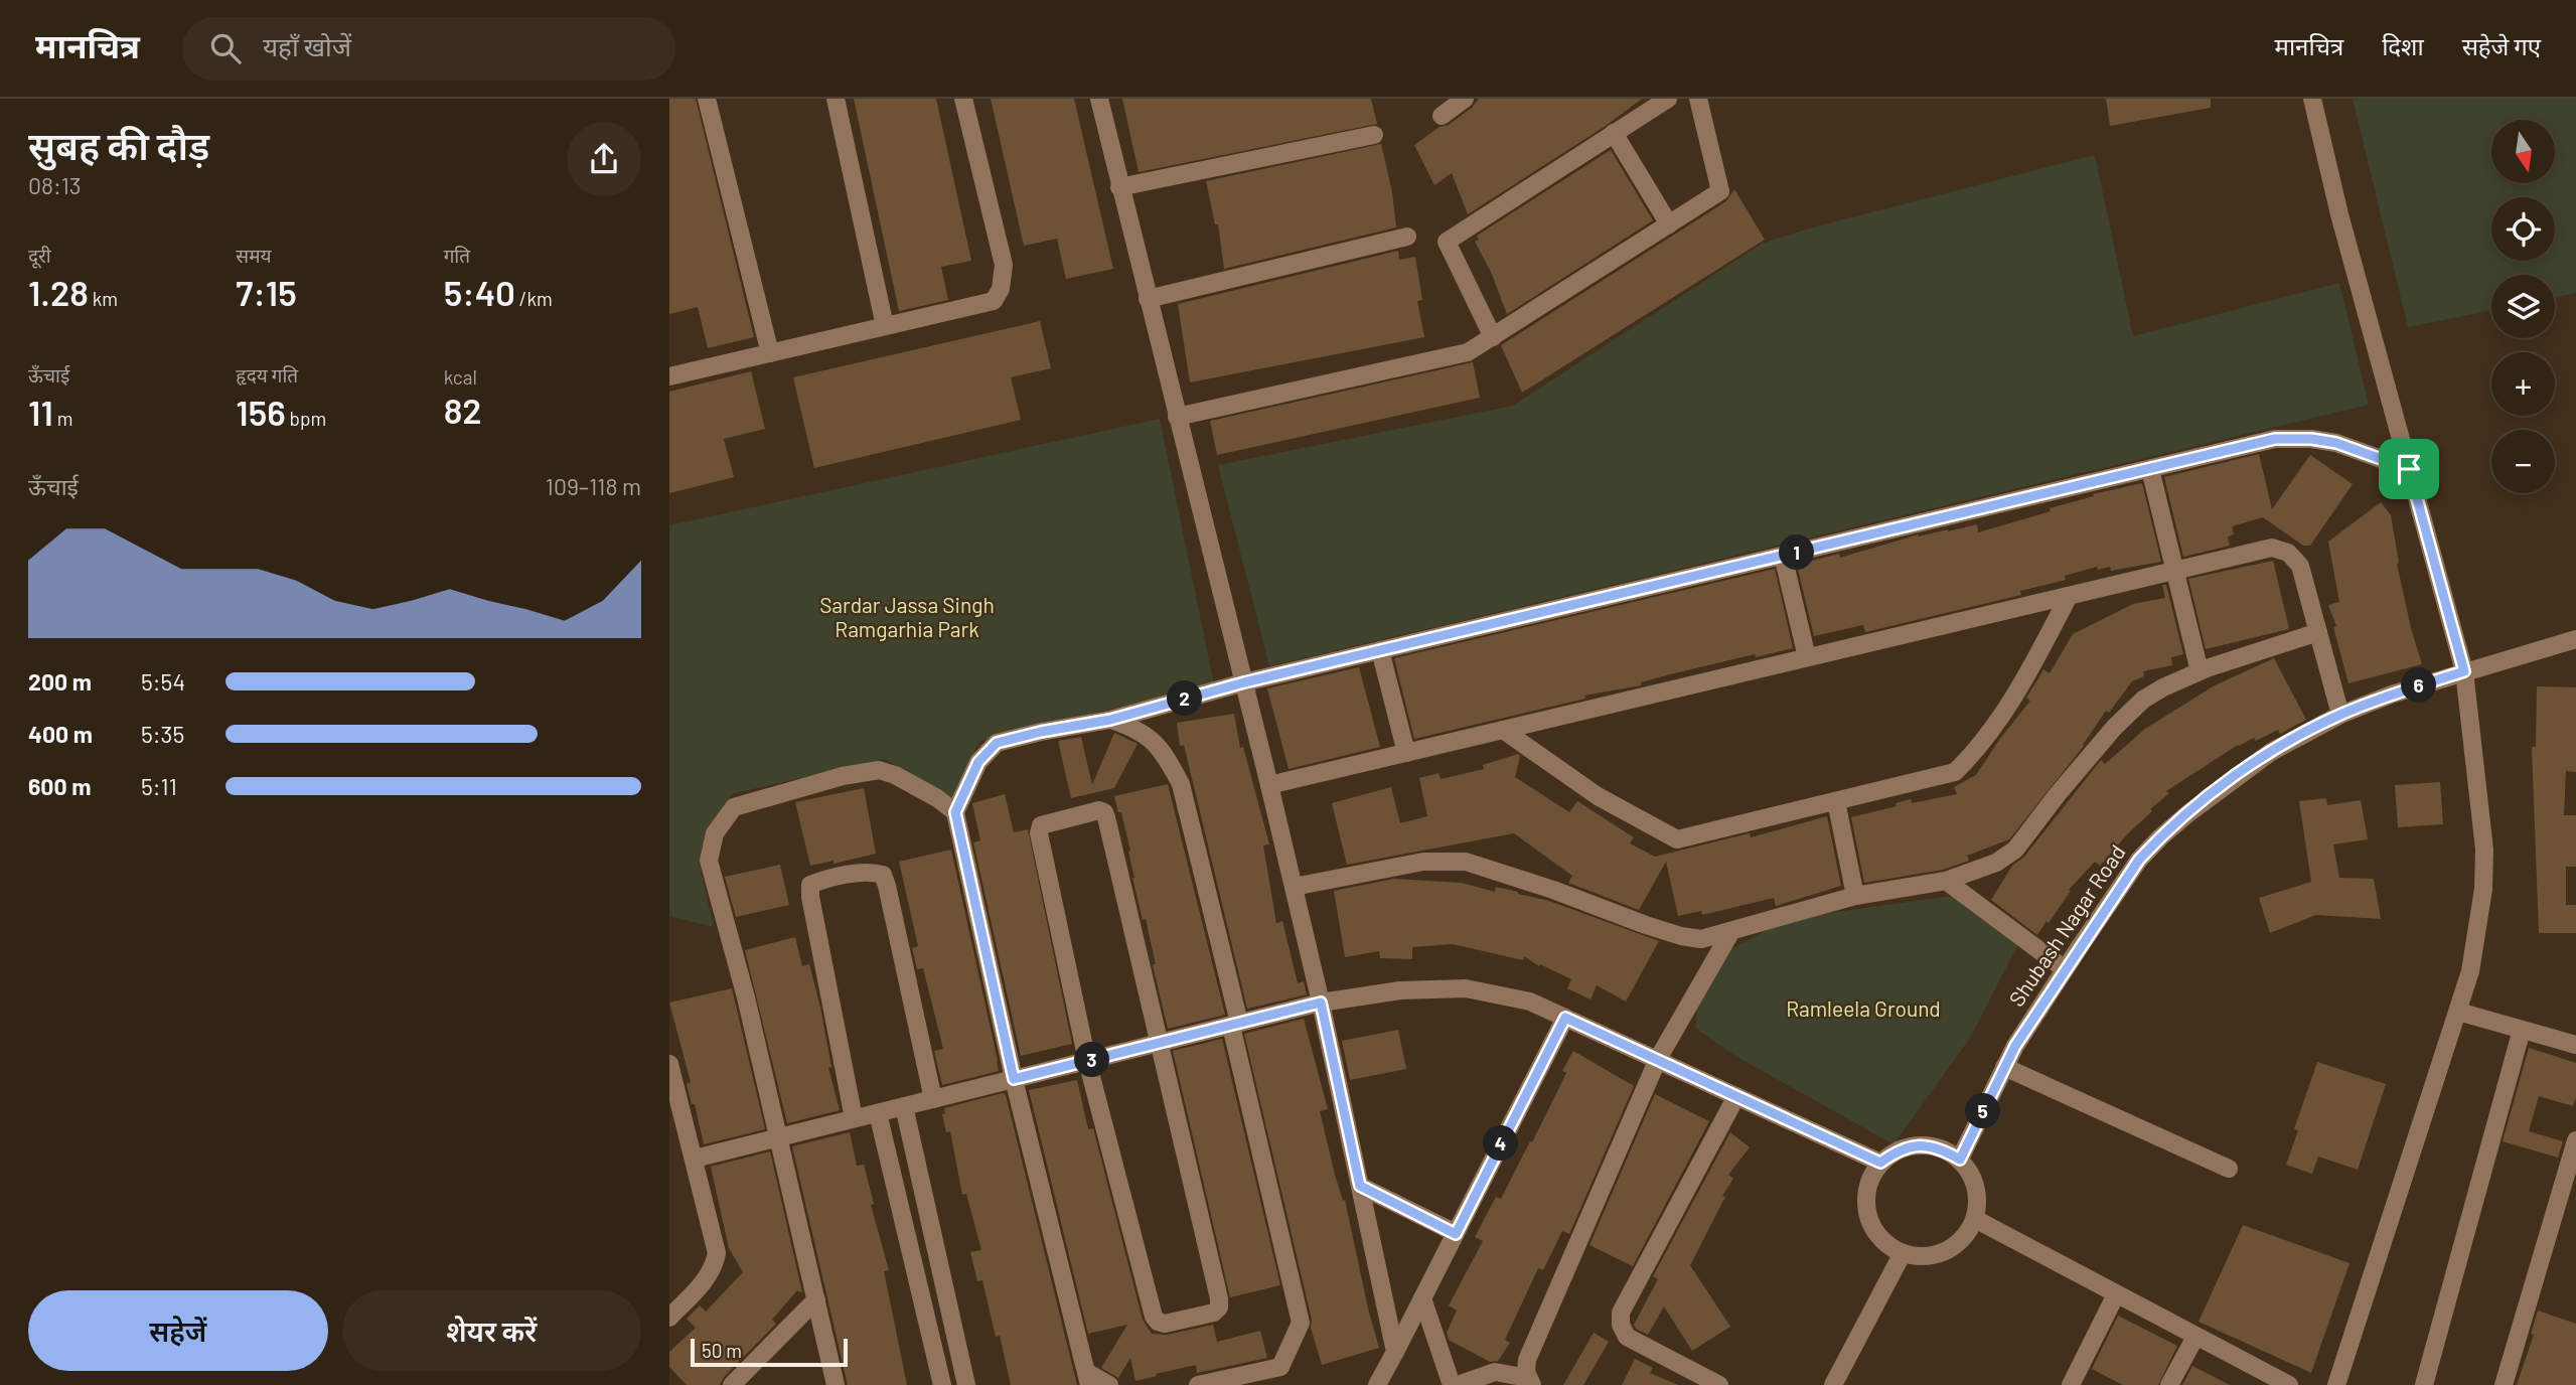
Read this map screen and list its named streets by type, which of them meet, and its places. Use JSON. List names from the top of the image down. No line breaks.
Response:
{"streets":{"street":["Shubash Nagar Road"]},"parks":["Sardar Jassa Singh Ramgarhia Park","Ramleela Ground"],"scale_bar":"50 m","north":"bottom","page":{"header":"मानचित्र","search":"यहाँ खोजें","nav":["मानचित्र","दिशा","सहेजे गए"],"heading":["सुबह की दौड़","08:13"],"map_buttons":["+","−"],"stats":[["दूरी","1.28 km"],["समय","7:15"],["गति","5:40 /km"],["ऊँचाई","11 m"],["हृदय गति","156 bpm"],["kcal","82"]],"chart":["ऊँचाई","109–118 m"],"pins":["1","6","2","3","5","4"],"list":[{"name":"200 m","note":"5:54"},{"name":"400 m","note":"5:35"},{"name":"600 m","note":"5:11"}],"buttons":["सहेजें","शेयर करें"],"scale":"50 m"}}
